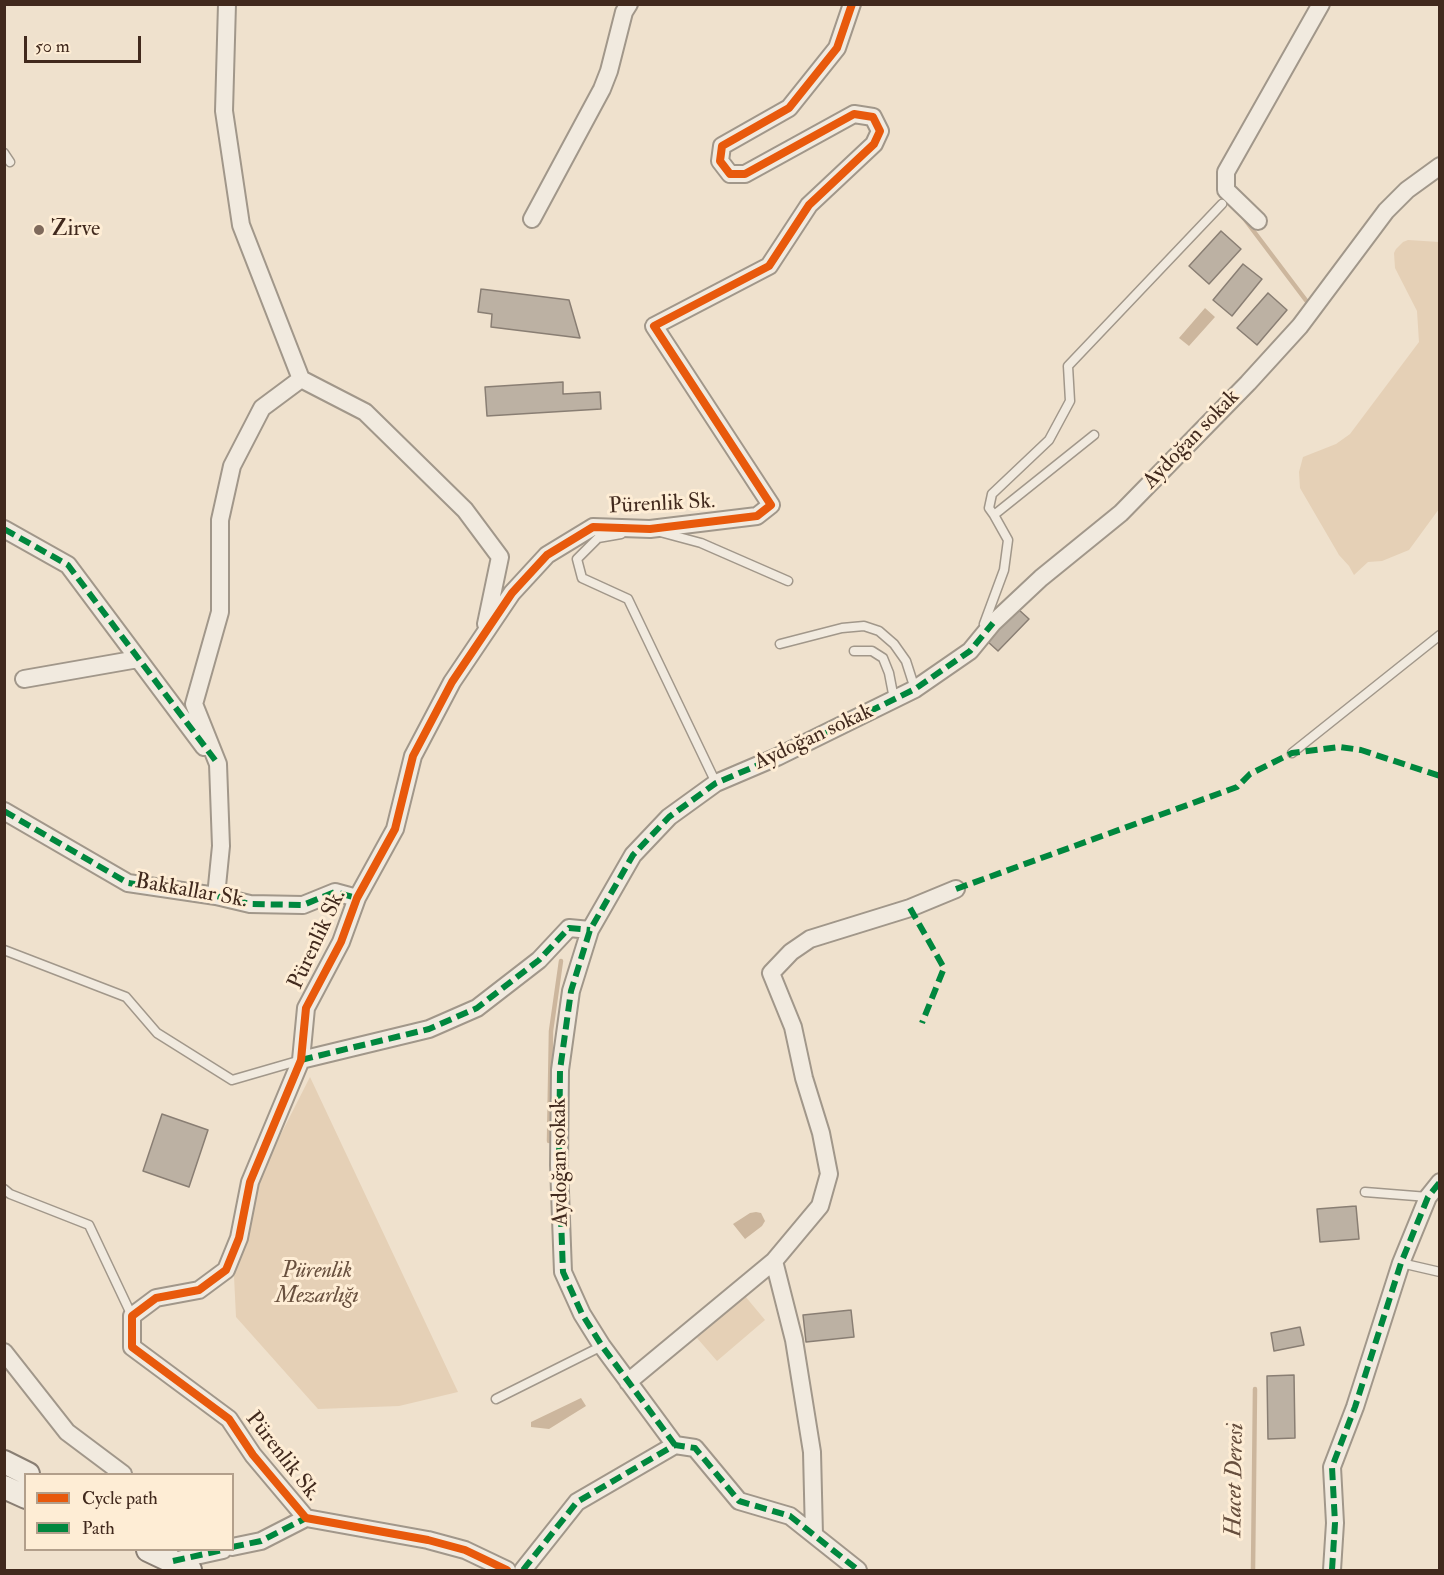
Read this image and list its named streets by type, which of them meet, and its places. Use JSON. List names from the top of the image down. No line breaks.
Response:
{"streets":{"street":["Aydoğan sokak","Pürenlik Sk.","Bakkallar Sk."]},"crossings":[["Pürenlik Sk.","Bakkallar Sk."]],"water":["Hacet Deresi"],"parks":["Pürenlik Mezarlığı"],"places":["Zirve"],"legend":["Cycle path","Path"],"scale_bar":"50 m"}
